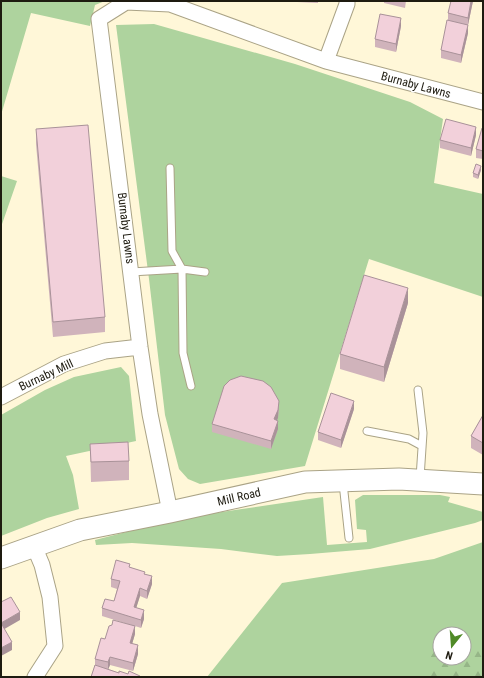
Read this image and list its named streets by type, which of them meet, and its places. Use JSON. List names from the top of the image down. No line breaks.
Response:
{"streets":{"main road":["Mill Road"],"street":["Burnaby Lawns","Burnaby Mill"]},"crossings":[["Burnaby Lawns","Burnaby Mill"],["Burnaby Lawns","Mill Road"]],"north":"bottom"}
